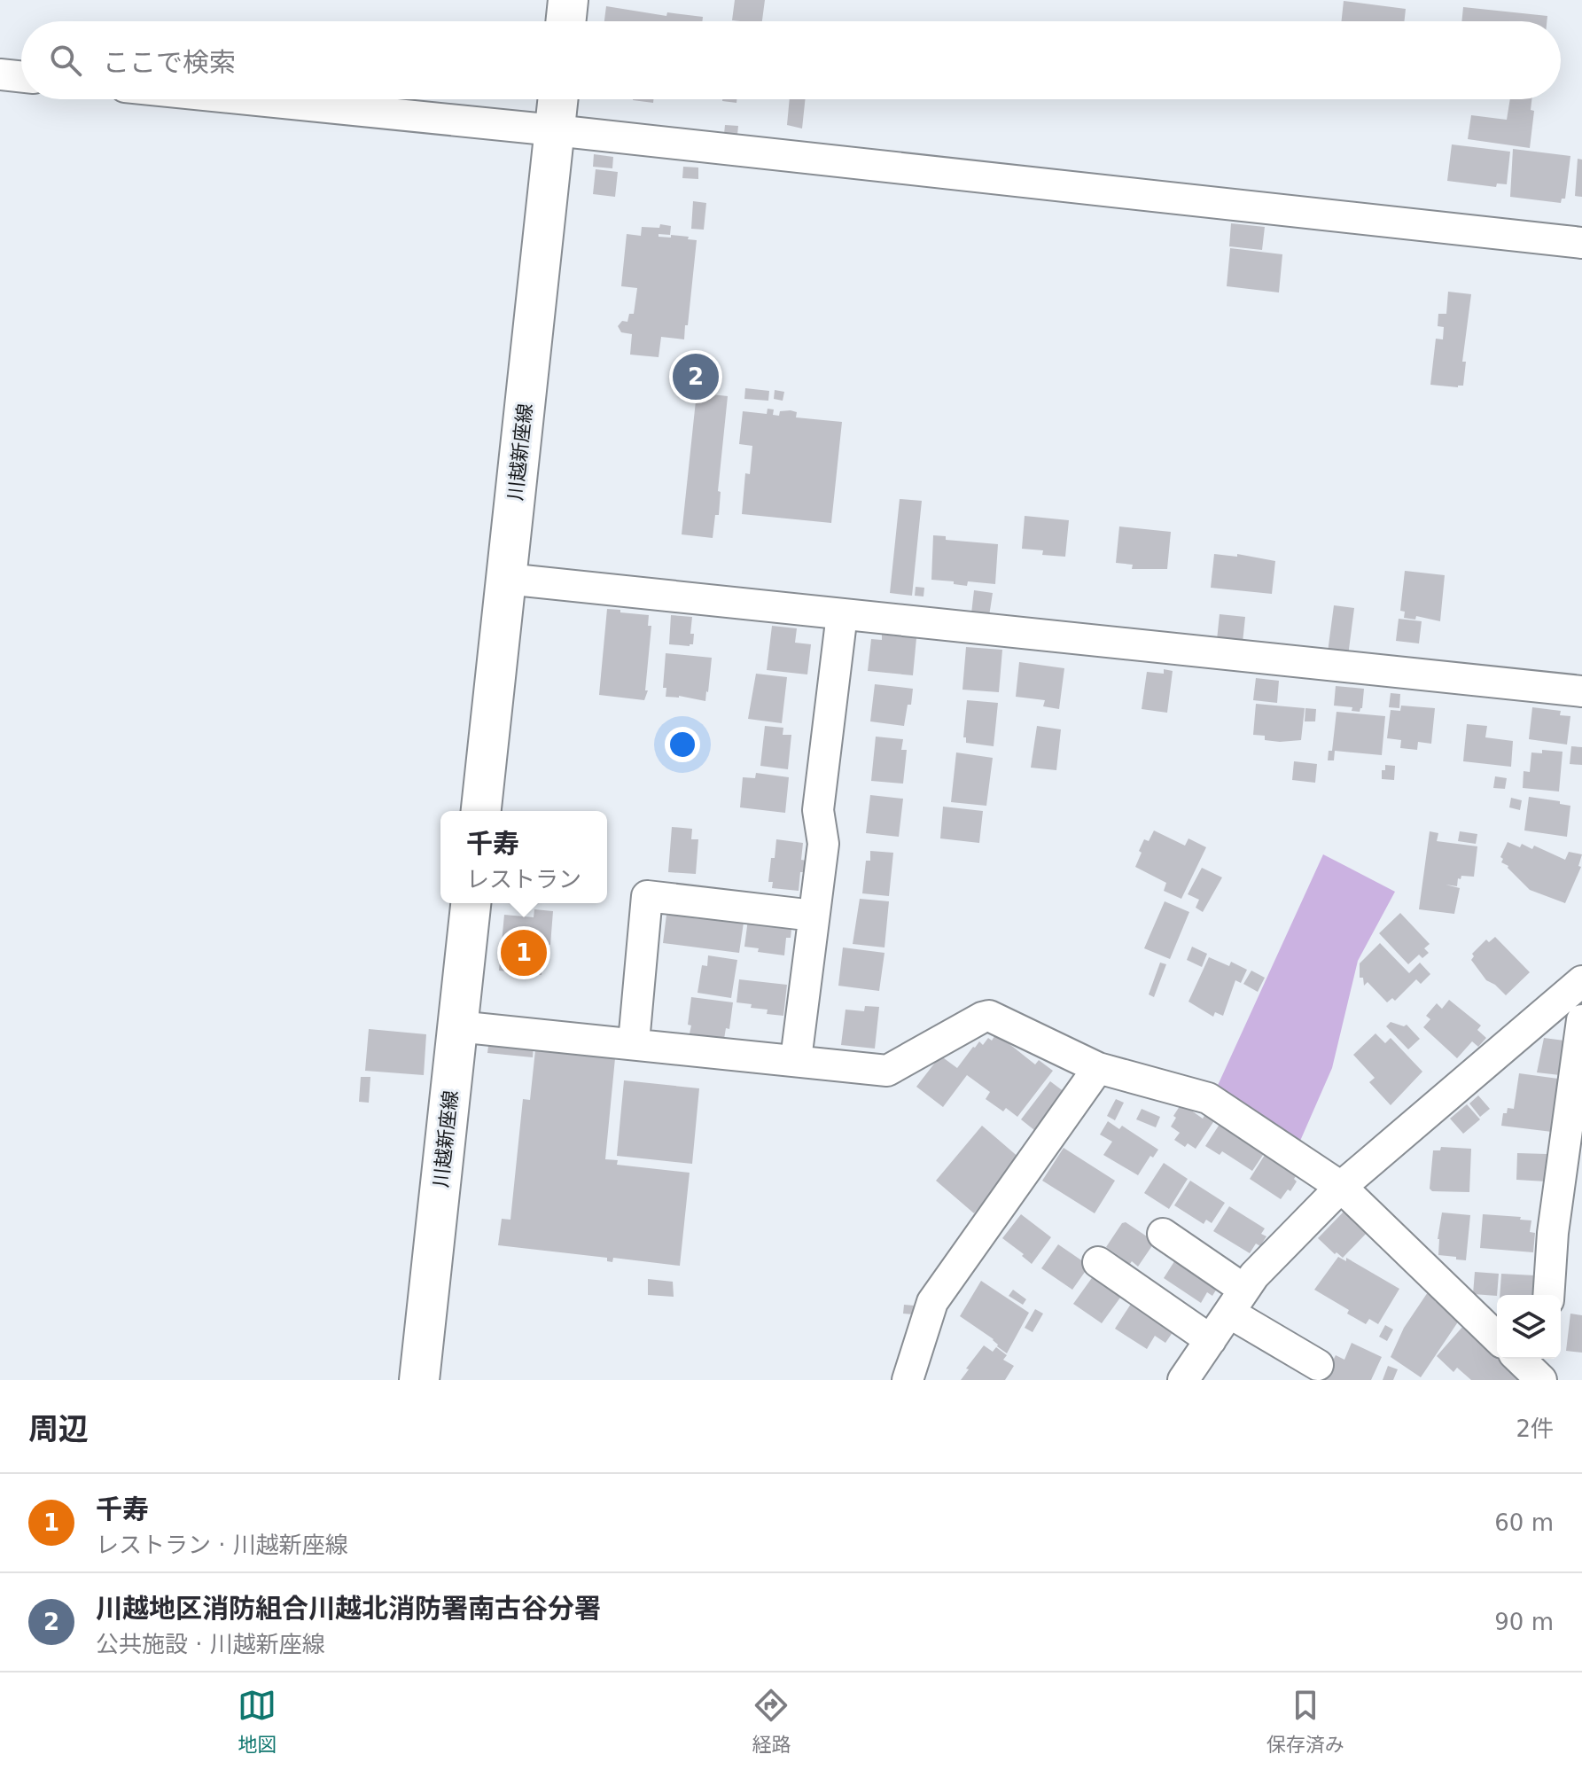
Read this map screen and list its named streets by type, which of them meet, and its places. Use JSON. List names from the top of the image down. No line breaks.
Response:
{"streets":{"main road":["川越新座線"]},"page":{"search":"ここで検索","pins":["2","1"],"popup":["千寿","レストラン"],"heading":["周辺","2件"],"list":[{"mark":"1","name":"千寿","note":"レストラン · 川越新座線","value":"60 m"},{"mark":"2","name":"川越地区消防組合川越北消防署南古谷分署","note":"公共施設 · 川越新座線","value":"90 m"}],"nav":["地図","経路","保存済み"]}}
